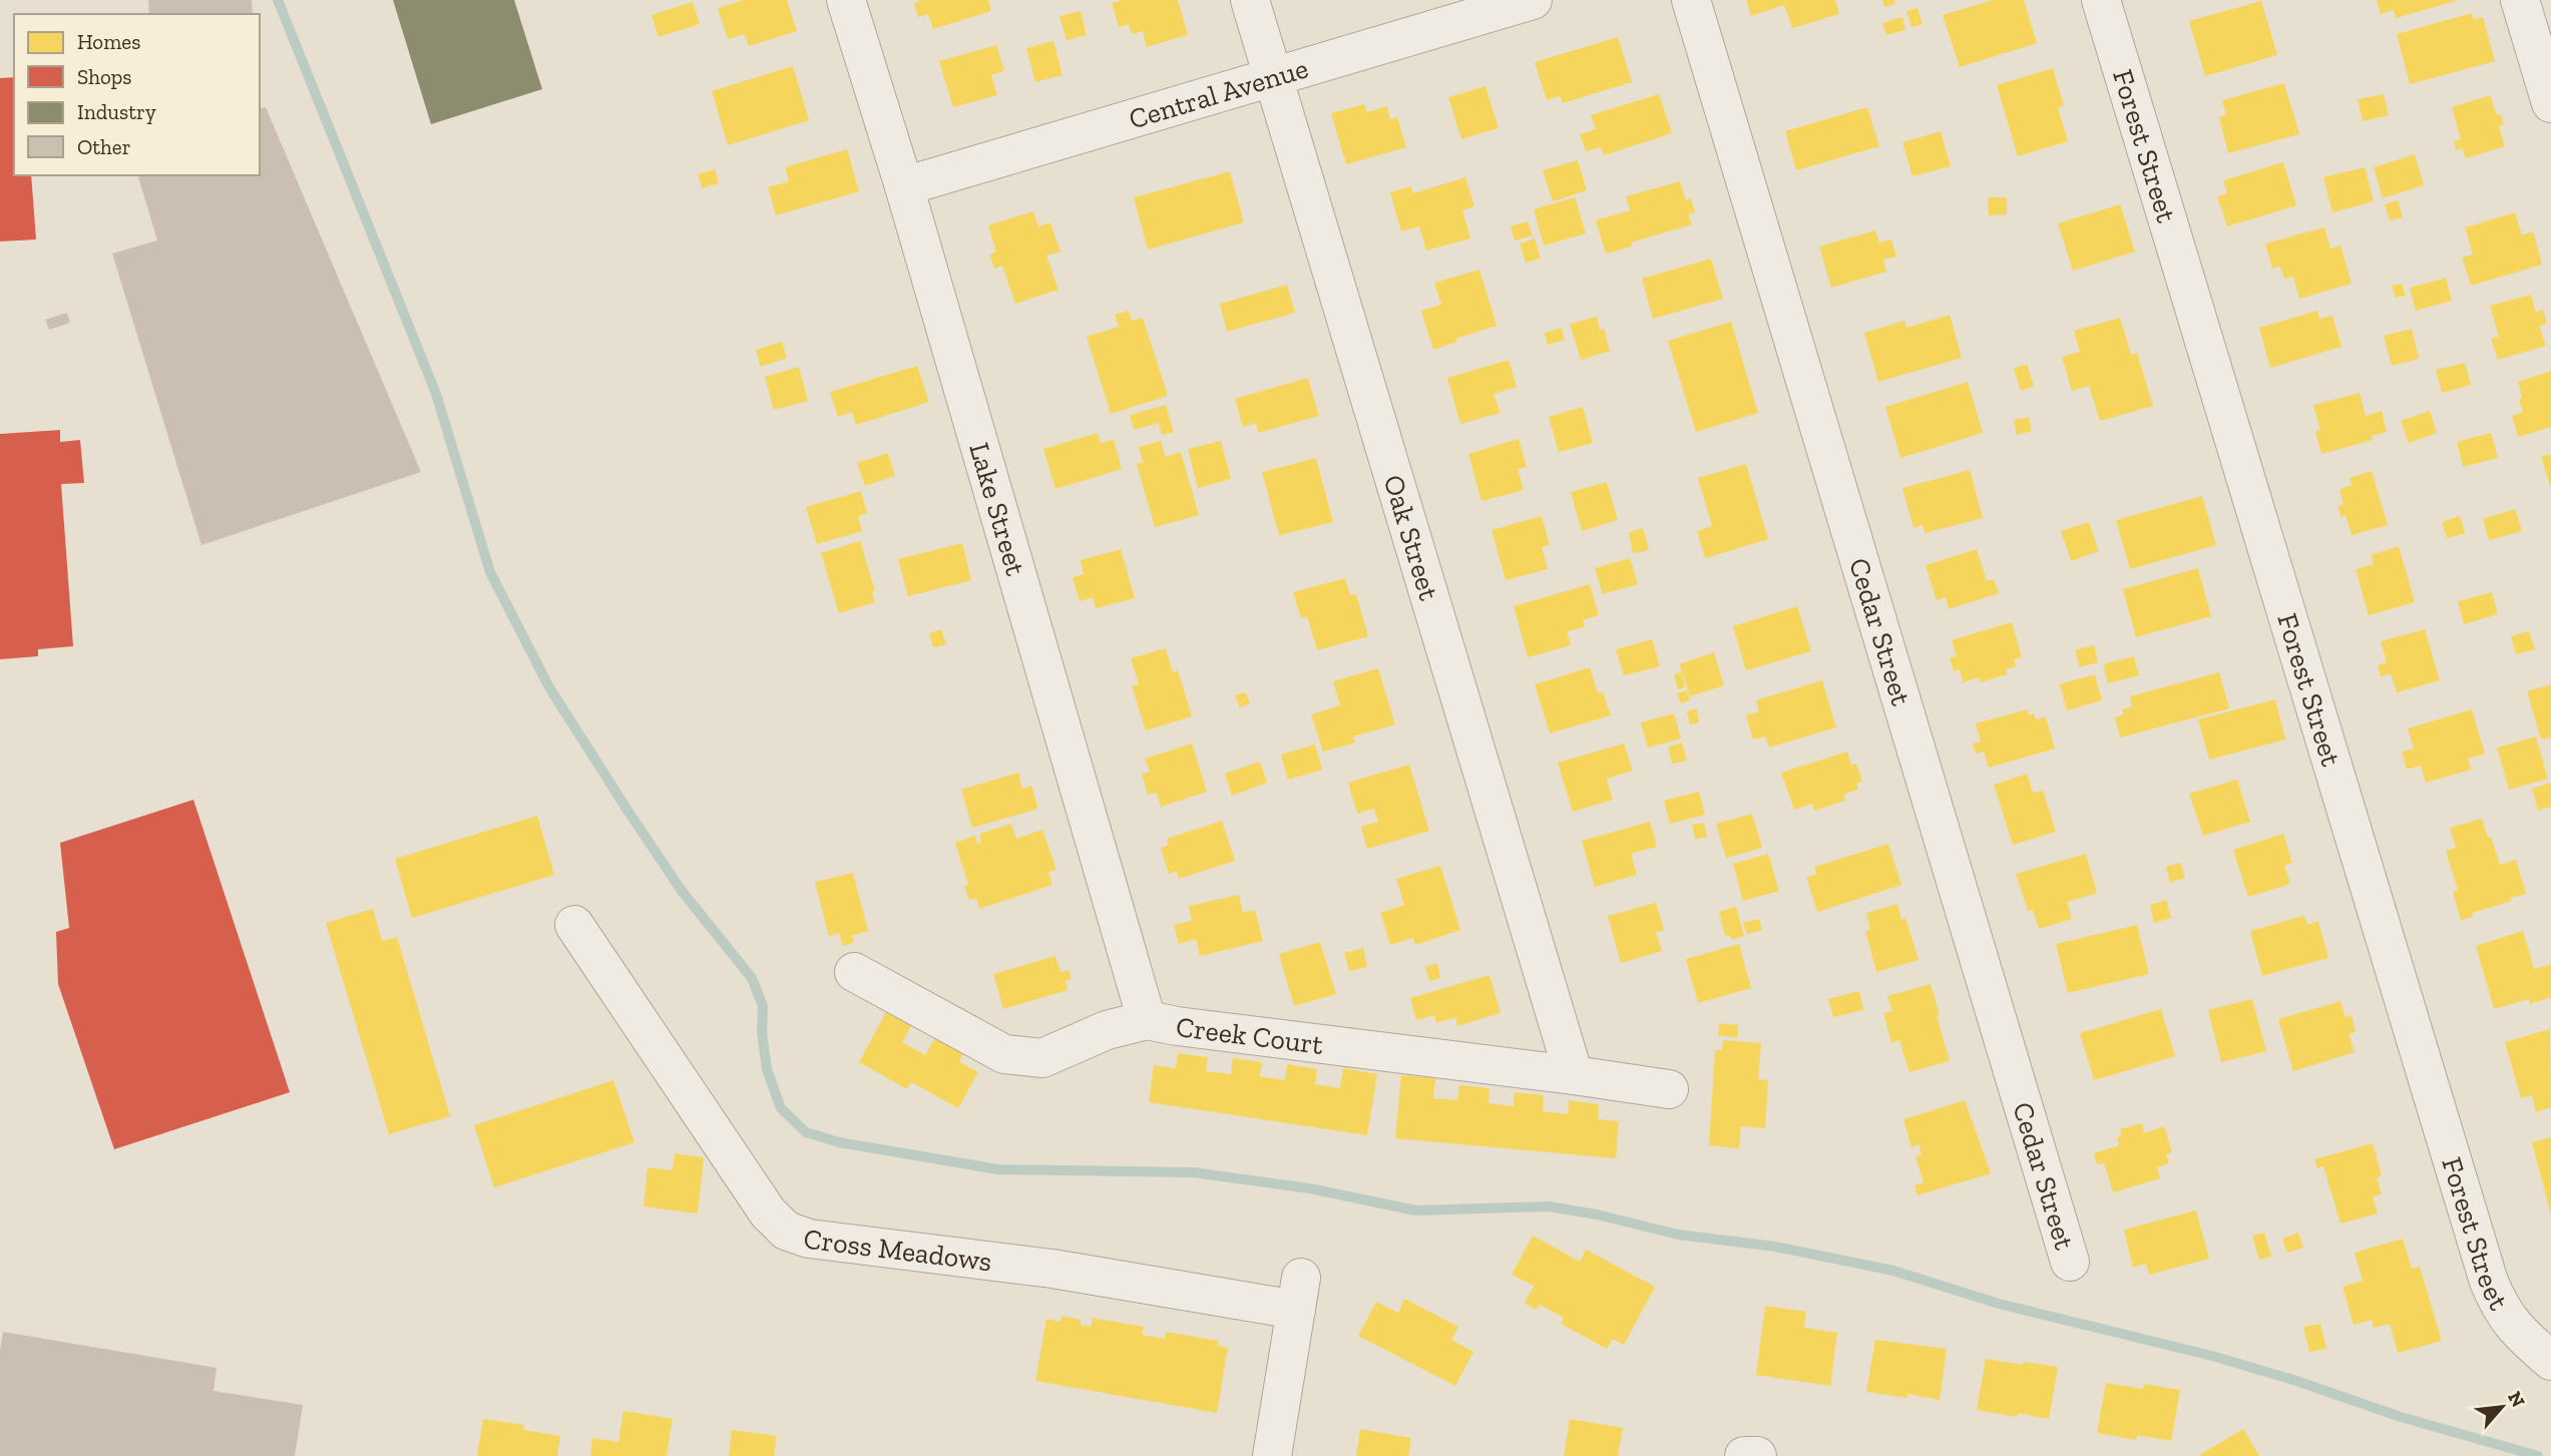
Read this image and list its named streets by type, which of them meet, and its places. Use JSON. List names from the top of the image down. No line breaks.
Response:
{"streets":{"street":["Central Avenue","Forest Street","Lake Street","Oak Street","Cedar Street","Creek Court","Cross Meadows"]},"crossings":[["Central Avenue","Lake Street"],["Central Avenue","Oak Street"],["Lake Street","Creek Court"],["Oak Street","Creek Court"]],"legend":["Homes","Shops","Industry","Other"],"north":"top right"}
